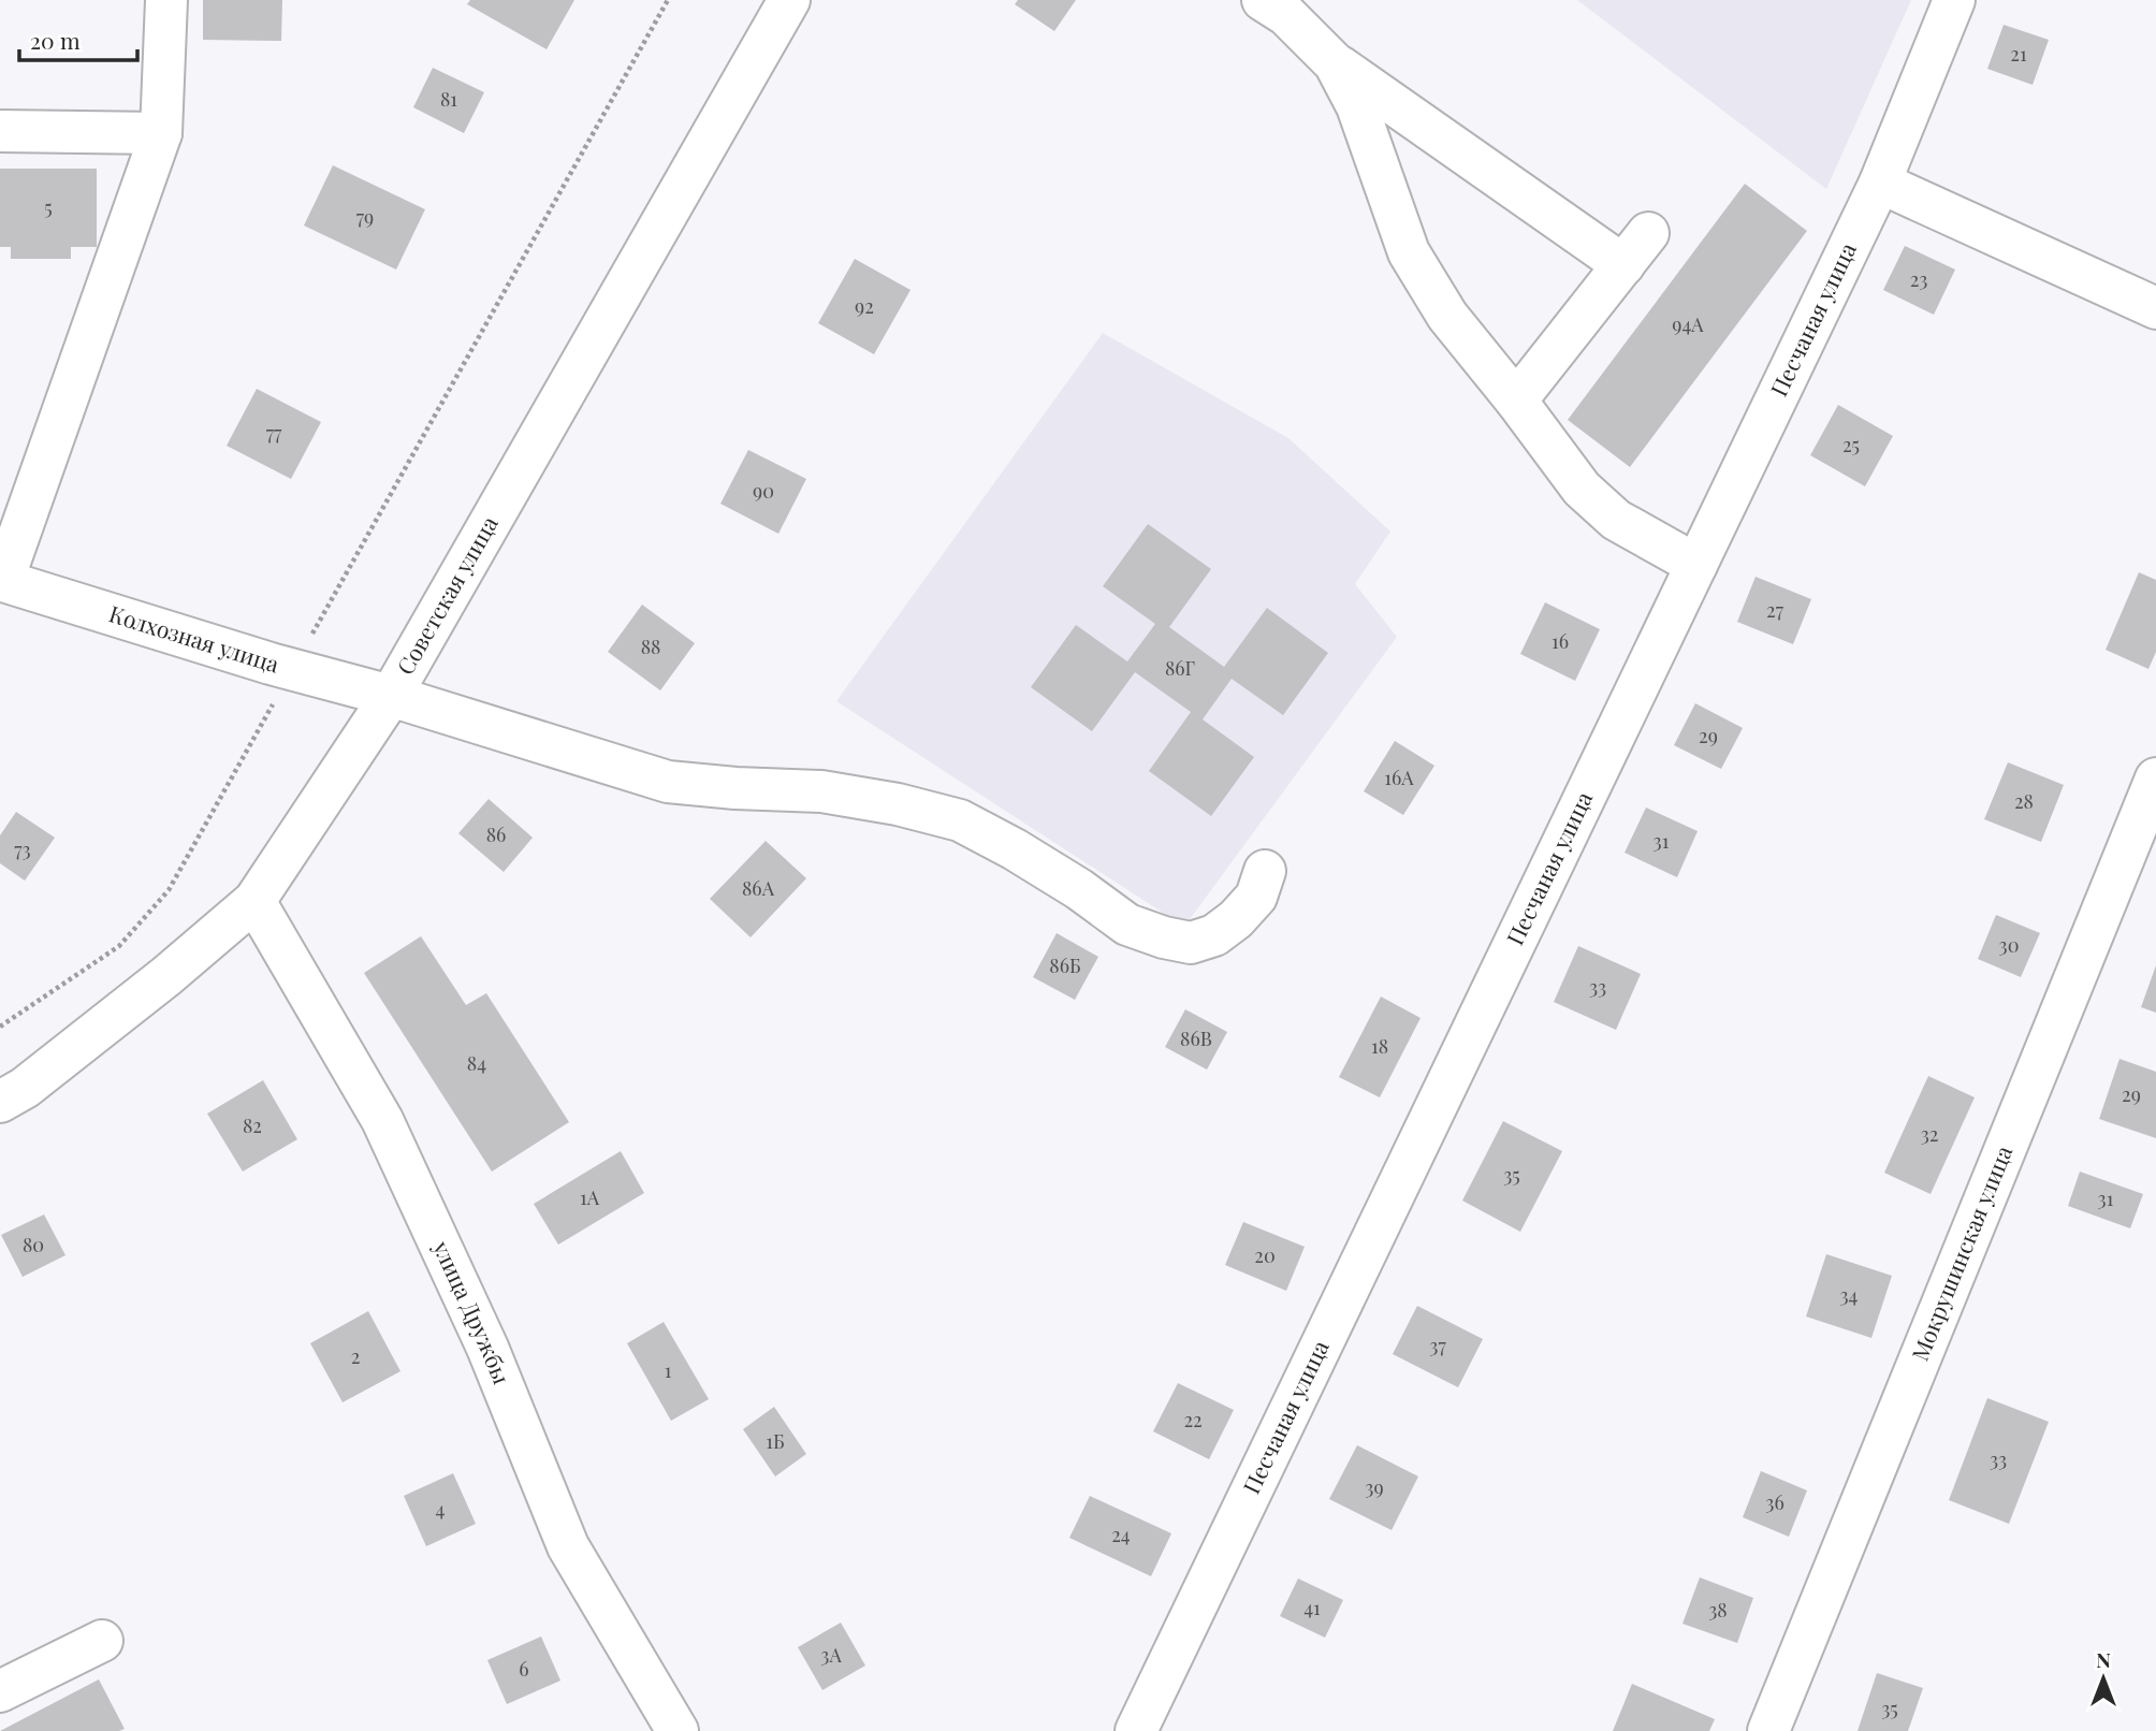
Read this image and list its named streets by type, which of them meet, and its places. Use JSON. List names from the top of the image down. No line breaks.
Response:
{"streets":{"street":["Песчаная улица","Советская улица","Колхозная улица","Мокрушинская улица","улица Дружбы"]},"crossings":[["Советская улица","Колхозная улица"],["Советская улица","улица Дружбы"]],"house_numbers":["21","81","5","79","23","92","94А","77","25","90","27","16","88","86Г","29","16А","28","86","31","73","86А","30","86Б","33","86В","18","84","29","82","32","35","1А","31","80","20","34","37","2","1","22","1Б","33","39","36","4","24","41","38","3А","6","35"],"scale_bar":"20 m","north":"top"}
